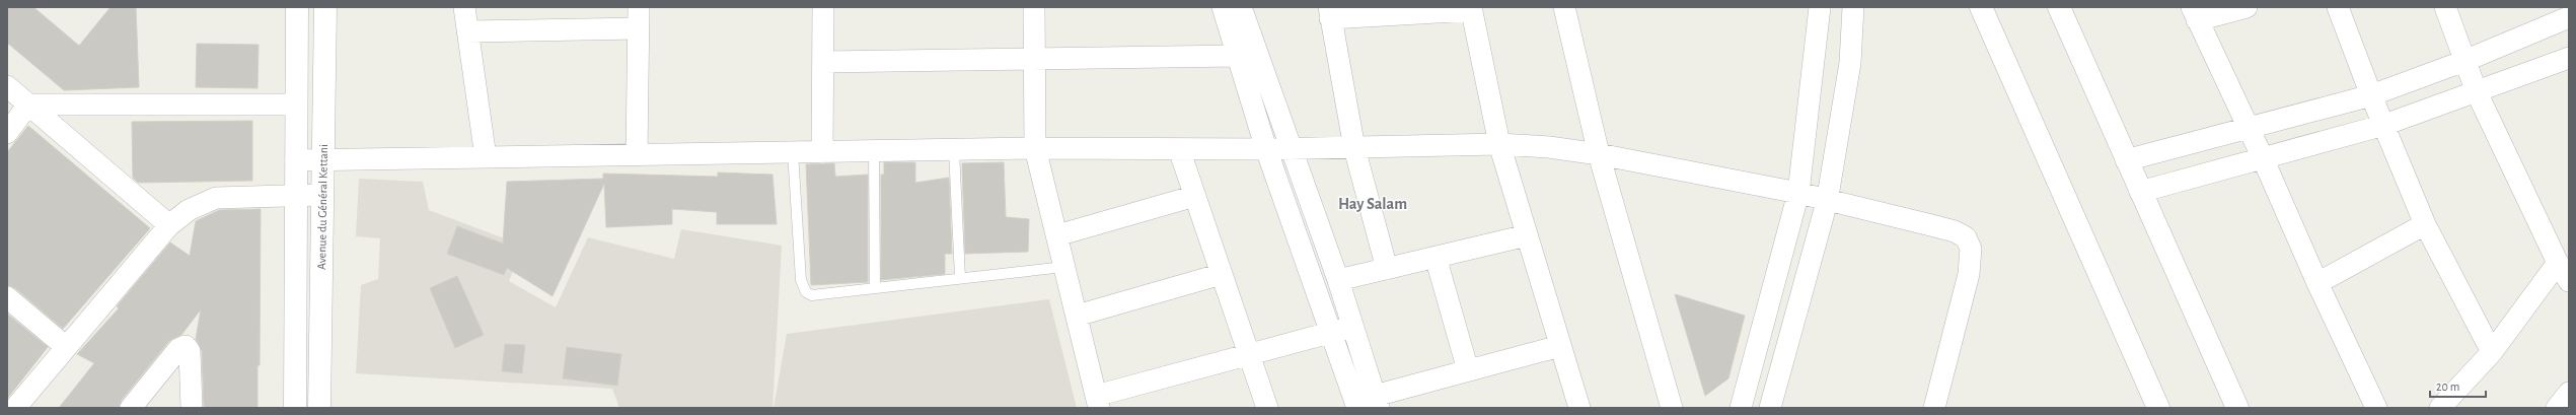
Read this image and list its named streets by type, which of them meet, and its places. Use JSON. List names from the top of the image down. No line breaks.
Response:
{"streets":{"street":["Avenue du Général Kettani"]},"districts":["Hay Salam"],"scale_bar":"20 m"}
